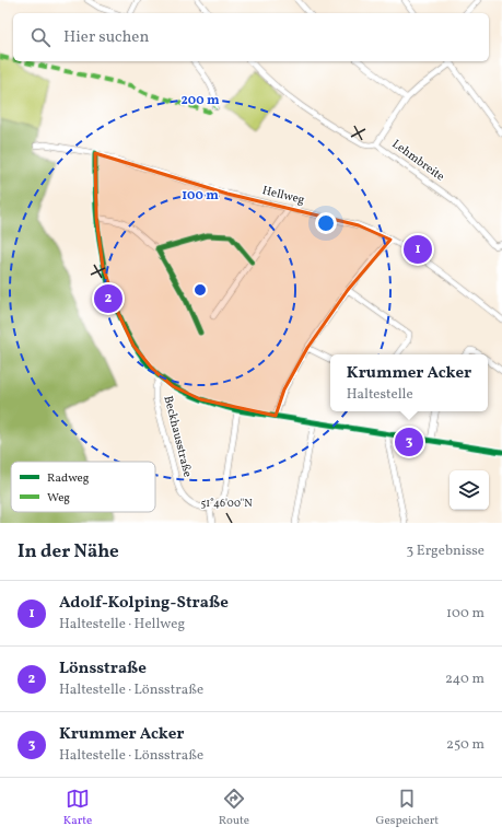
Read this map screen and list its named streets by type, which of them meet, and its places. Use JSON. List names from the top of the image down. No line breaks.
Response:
{"streets":{"street":["Lehmbreite","Hellweg","Beckhausstraße"]},"legend":["Radweg","Weg"],"page":{"search":"Hier suchen","pins":["1","2","3"],"popup":["Krummer Acker","Haltestelle"],"heading":["In der Nähe","3 Ergebnisse"],"list":[{"mark":"1","name":"Adolf-Kolping-Straße","note":"Haltestelle · Hellweg","value":"100 m"},{"mark":"2","name":"Lönsstraße","note":"Haltestelle · Lönsstraße","value":"240 m"},{"mark":"3","name":"Krummer Acker","note":"Haltestelle · Lönsstraße","value":"250 m"}],"nav":["Karte","Route","Gespeichert"]},"coordinates":["51°46'00\"N"],"rings":["200 m","100 m"]}
